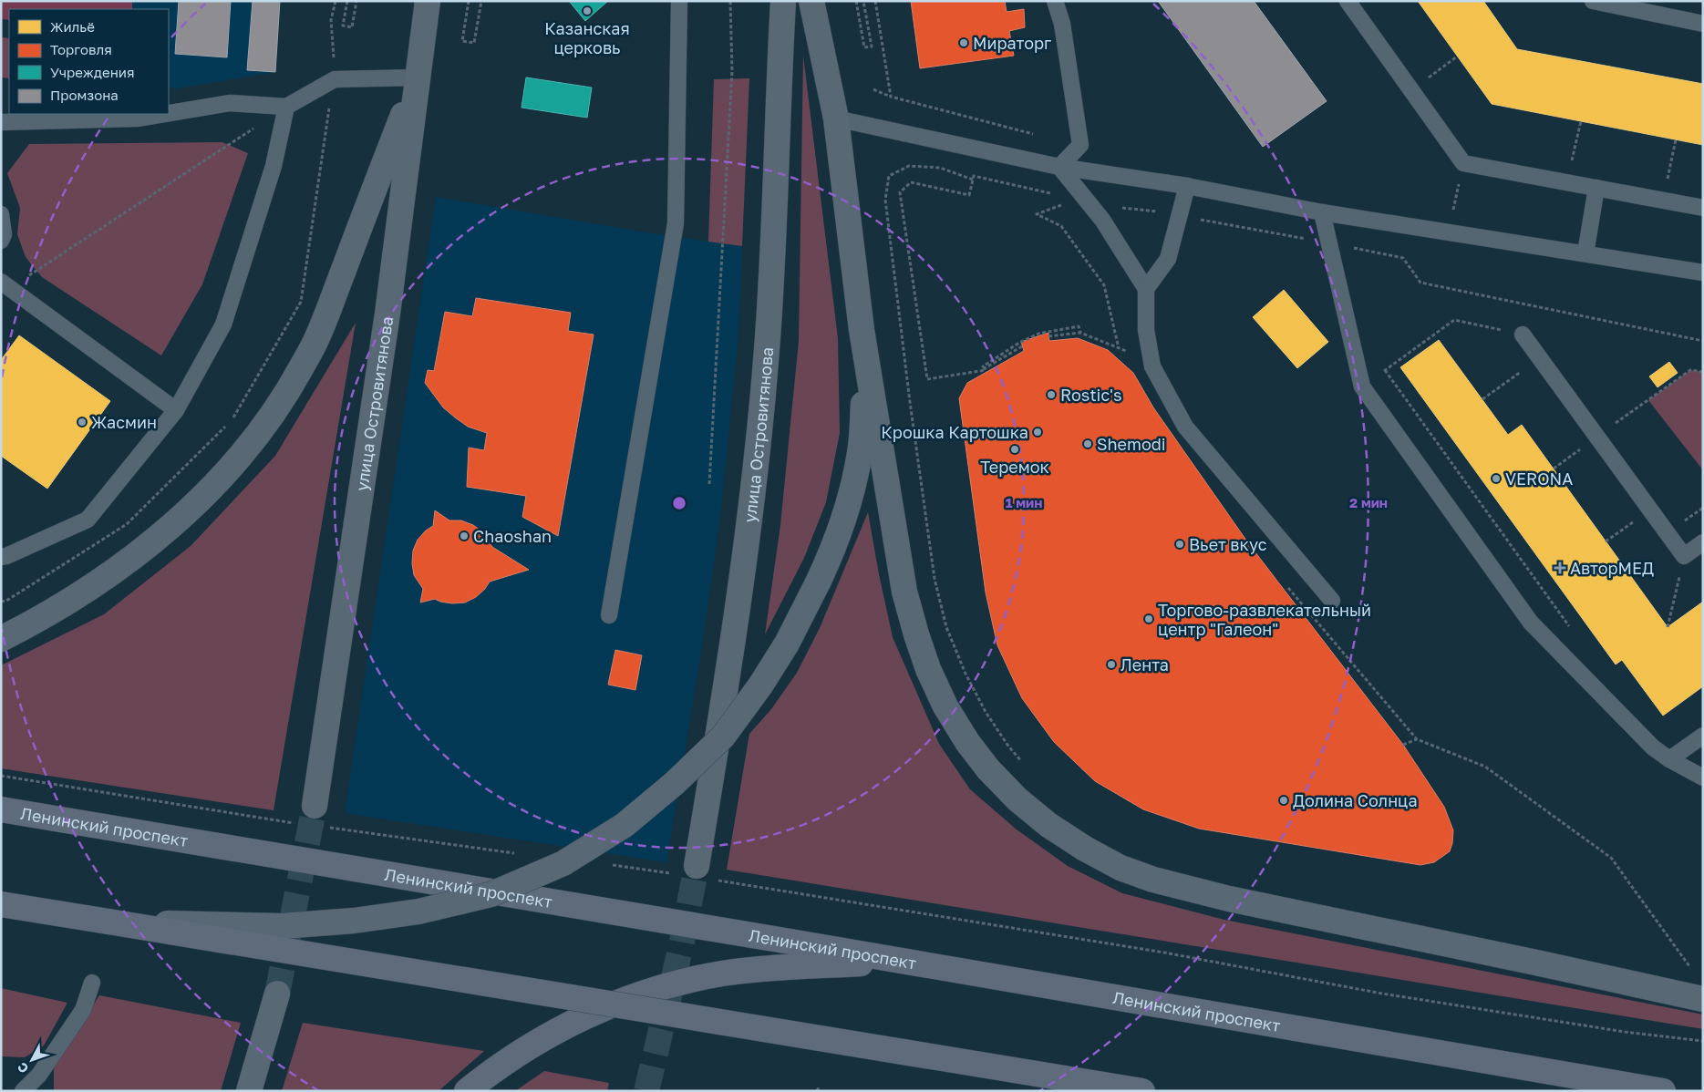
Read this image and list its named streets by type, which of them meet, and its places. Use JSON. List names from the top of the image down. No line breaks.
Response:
{"streets":{"main road":["улица Островитянова","Ленинский проспект"]},"places":{"other":["Казанская церковь","Мираторг","Rostic's","Жасмин","Крошка Картошка","Shemodi","Теремок","VERONA","Chaoshan","Вьет вкус","Торгово-развлекательный центр \"Галеон\"","Лента","Долина Солнца"],"health":["АвторМЕД"]},"legend":["Жильё","Торговля","Учреждения","Промзона"],"north":"bottom left","rings":["1 мин","2 мин"]}
